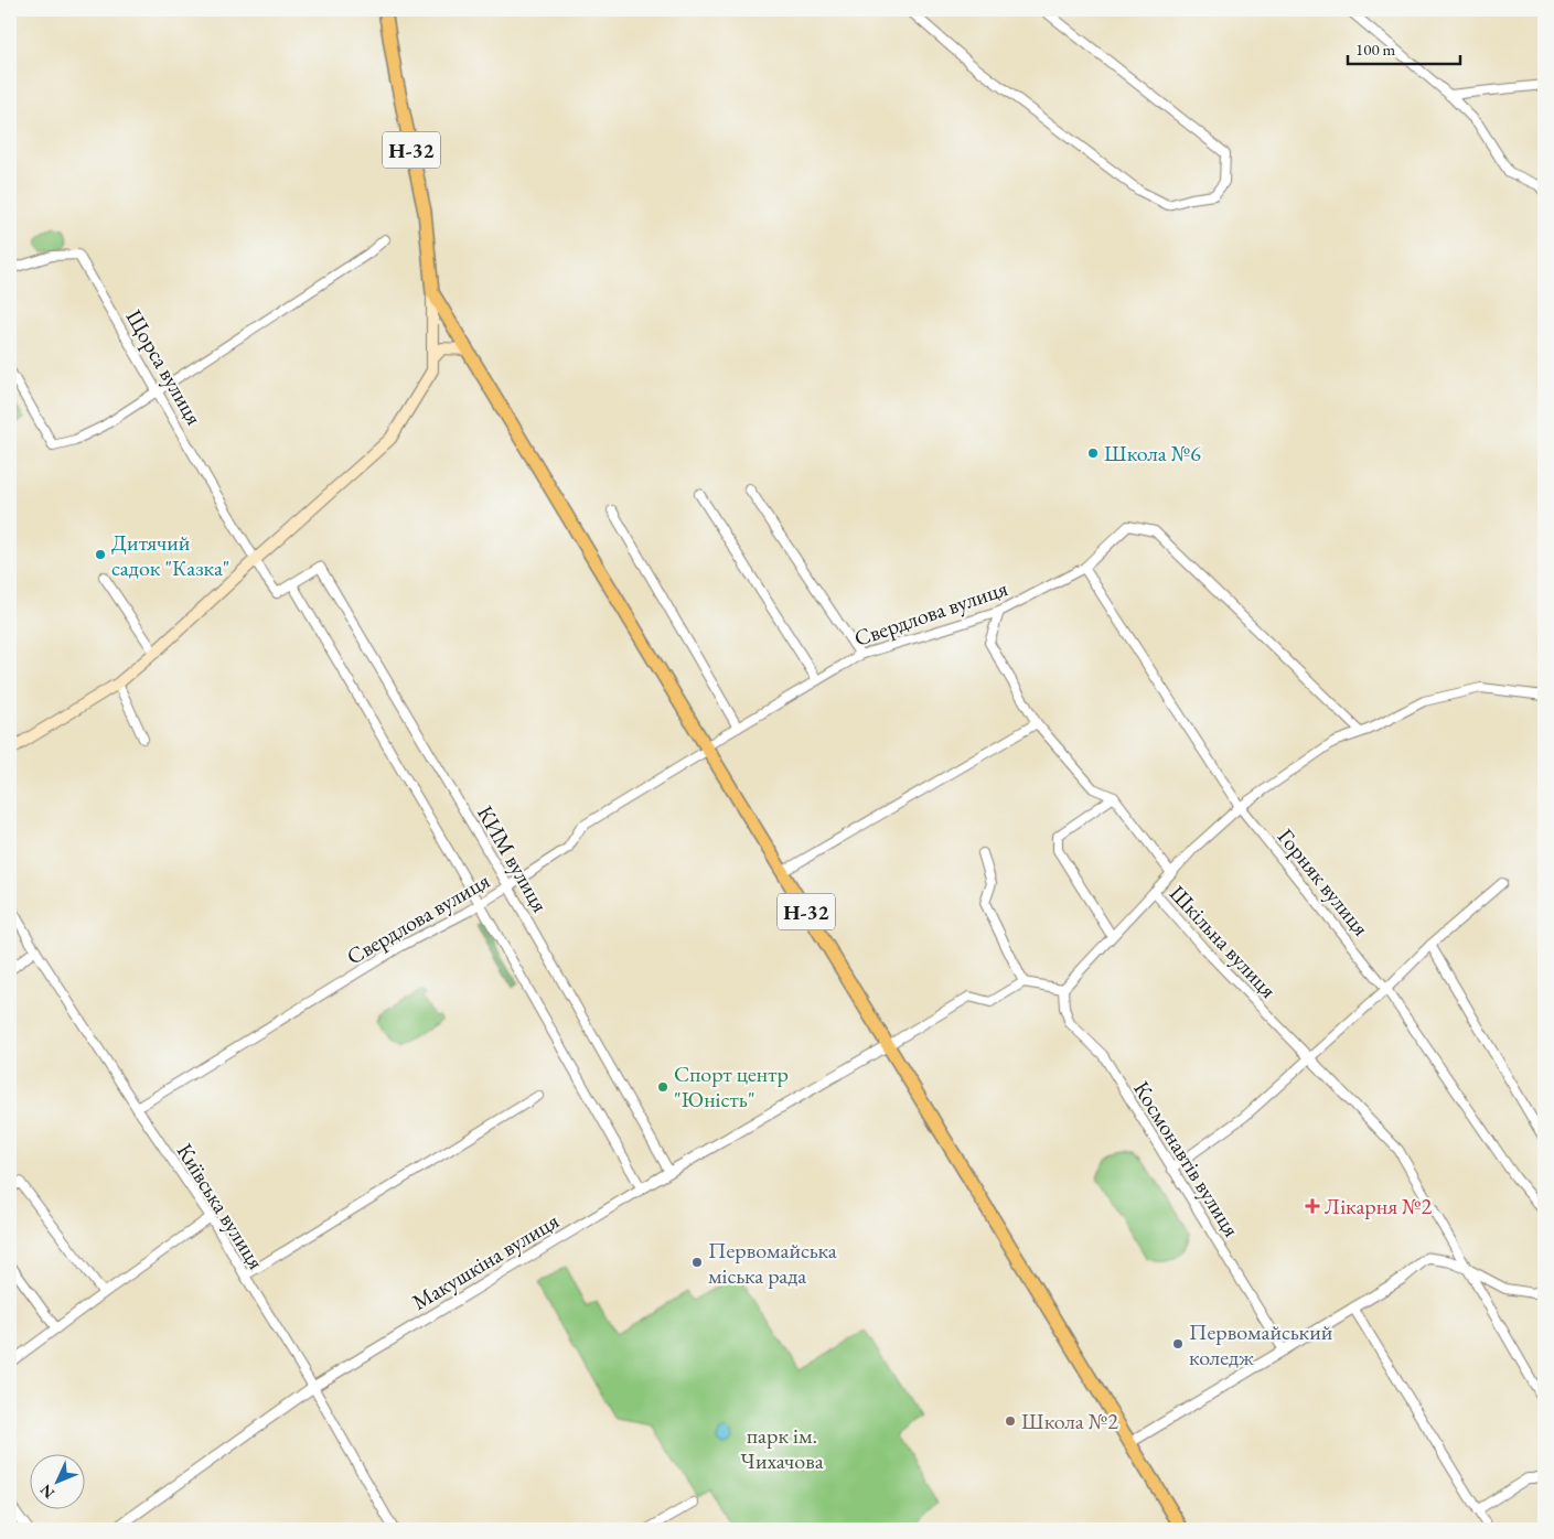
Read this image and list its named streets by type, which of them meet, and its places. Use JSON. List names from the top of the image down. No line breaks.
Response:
{"streets":{"main road":["Н-32"],"street":["Щорса вулиця","Свердлова вулиця","КИМ вулиця","Горняк вулиця","Шкільна вулиця","Космонавтів вулиця","Київська вулиця","Макушкіна вулиця"]},"crossings":[["Н-32","Свердлова вулиця"],["Н-32","Макушкіна вулиця"],["Щорса вулиця","КИМ вулиця"],["Свердлова вулиця","КИМ вулиця"],["Свердлова вулиця","Горняк вулиця"],["Свердлова вулиця","Шкільна вулиця"],["Свердлова вулиця","Київська вулиця"],["КИМ вулиця","Макушкіна вулиця"],["Київська вулиця","Макушкіна вулиця"]],"parks":["парк ім. Чихачова"],"places":{"other":["Школа №6","Дитячий садок \"Казка\"","Спорт центр \"Юність\"","Первомайська міська рада","Первомайський коледж","Школа №2"],"health":["Лікарня №2"]},"scale_bar":"100 m","north":"bottom left"}
